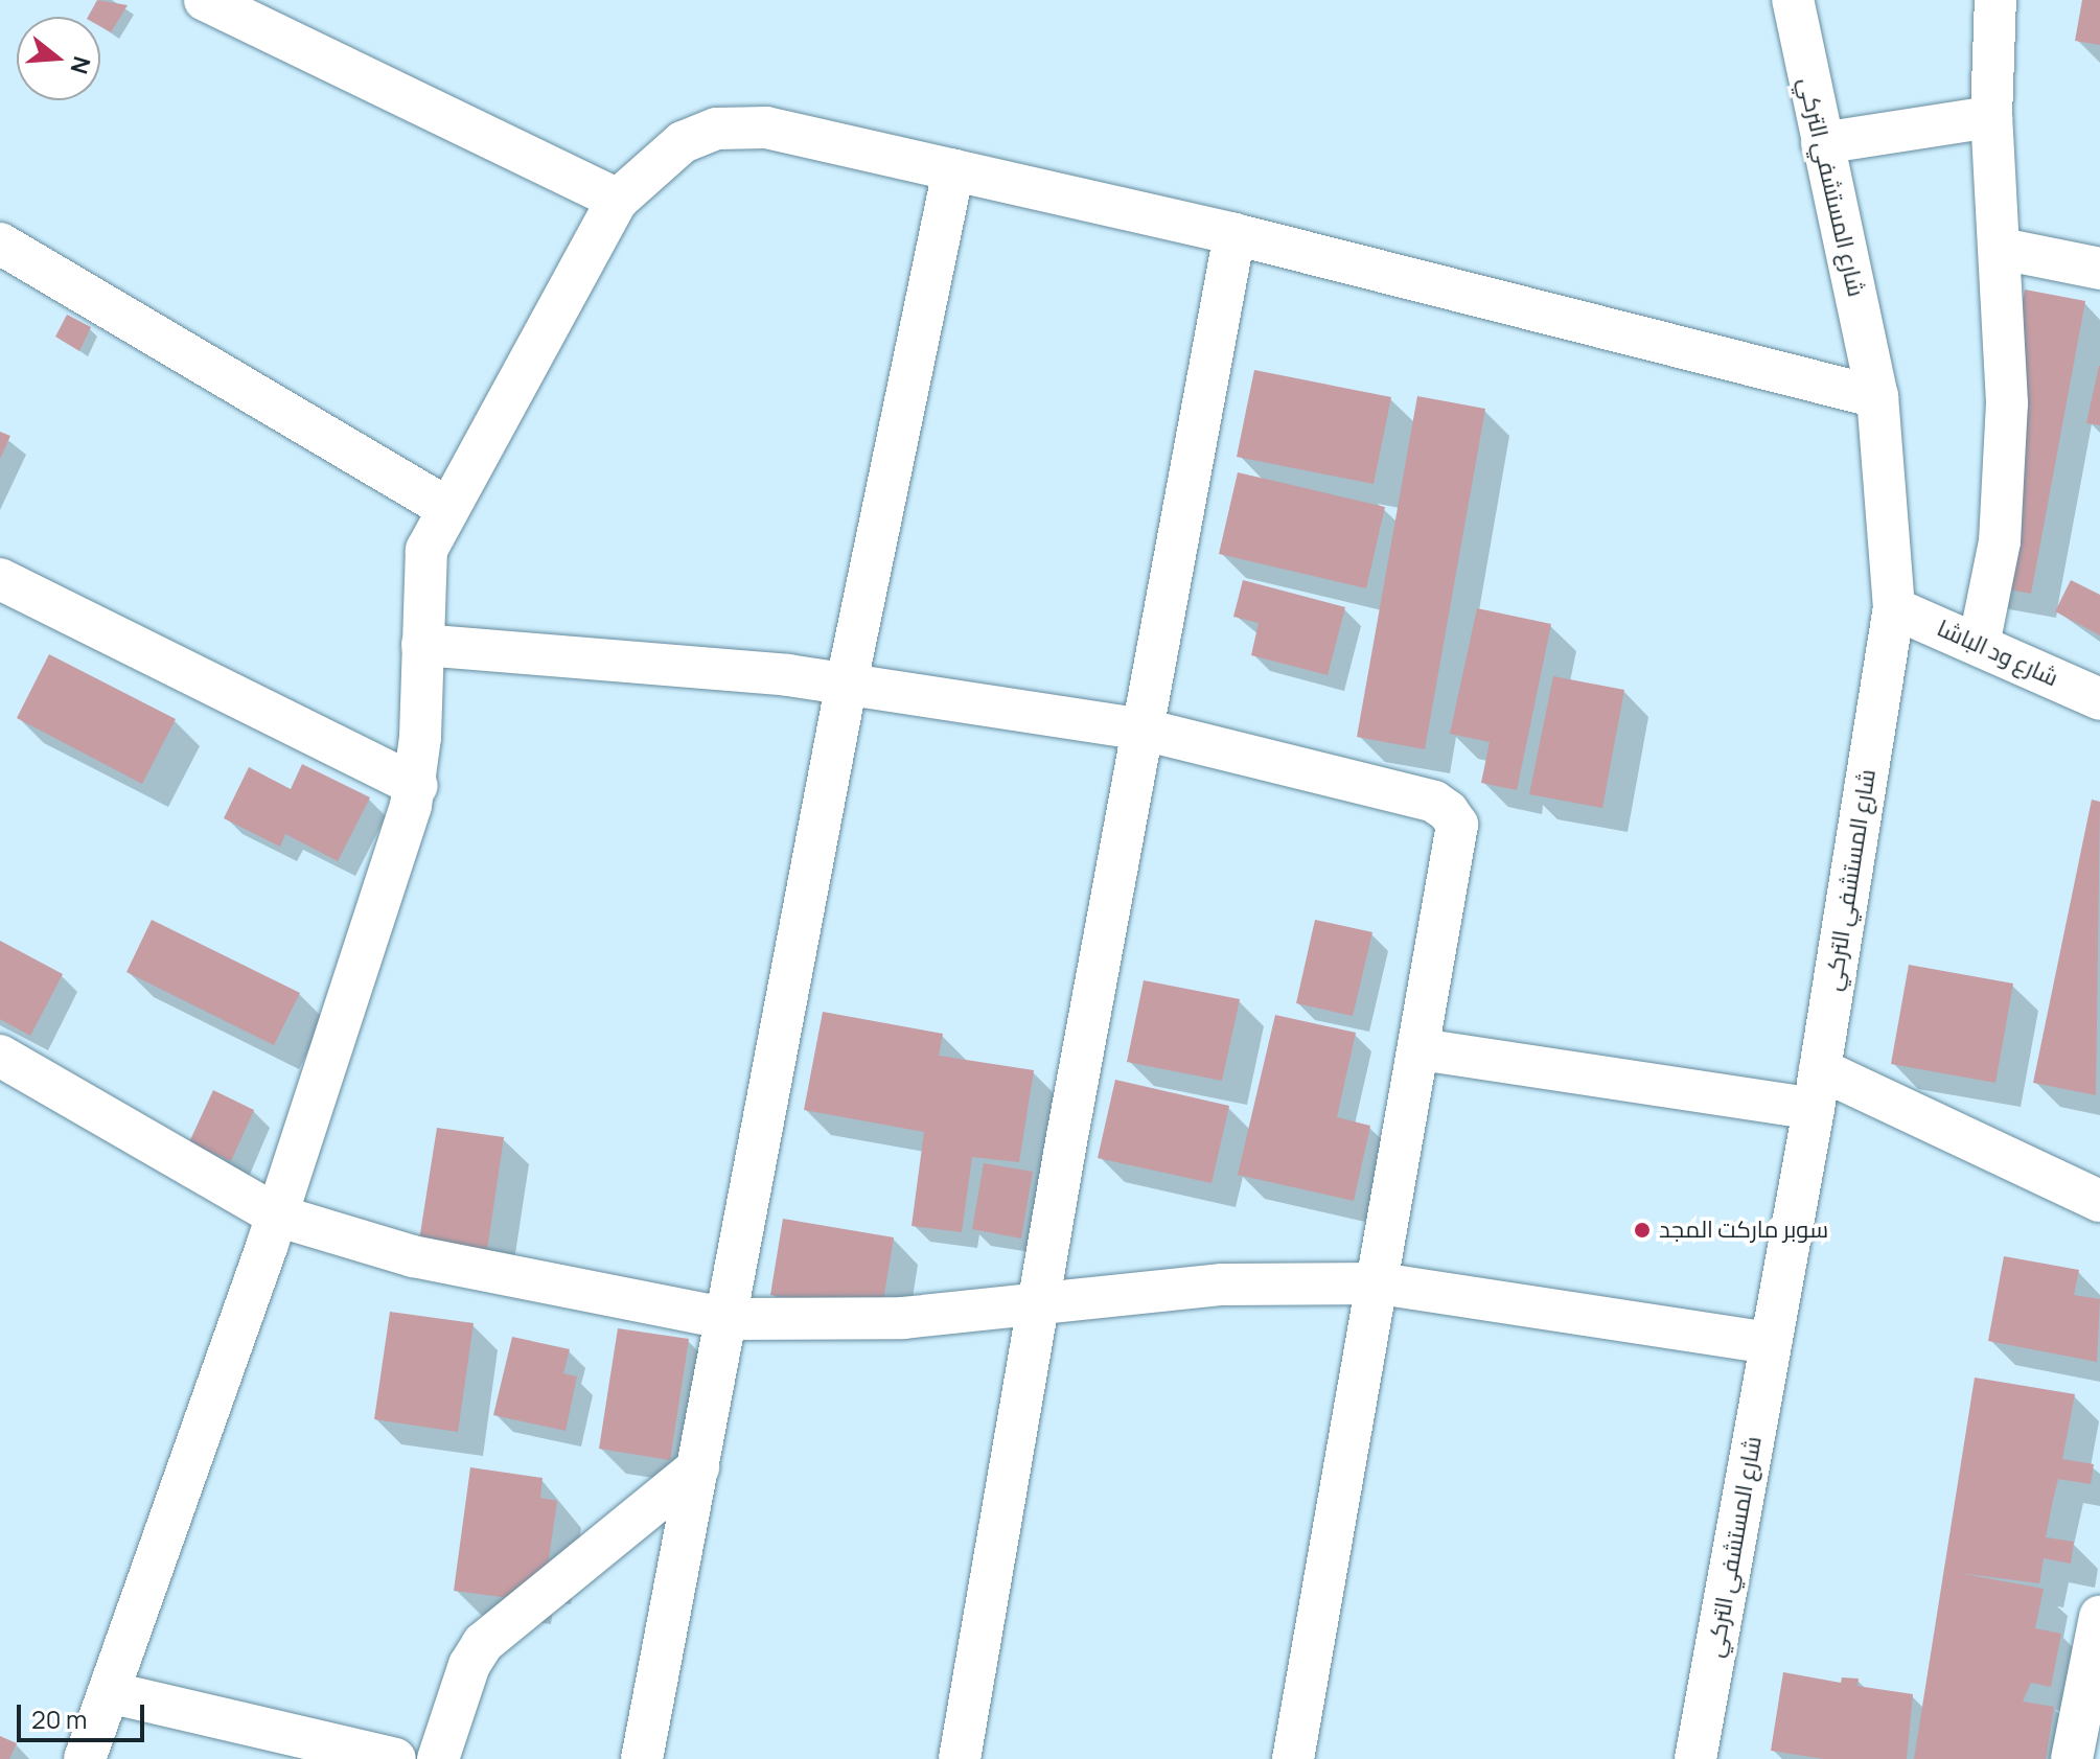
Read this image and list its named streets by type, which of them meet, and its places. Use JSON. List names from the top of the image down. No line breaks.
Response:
{"streets":{"street":["شارع المستشفي التركي","شارع ود الباشا"]},"crossings":[["شارع المستشفي التركي","شارع ود الباشا"]],"places":["سوبر ماركت المجد"],"scale_bar":"20 m","north":"right"}
